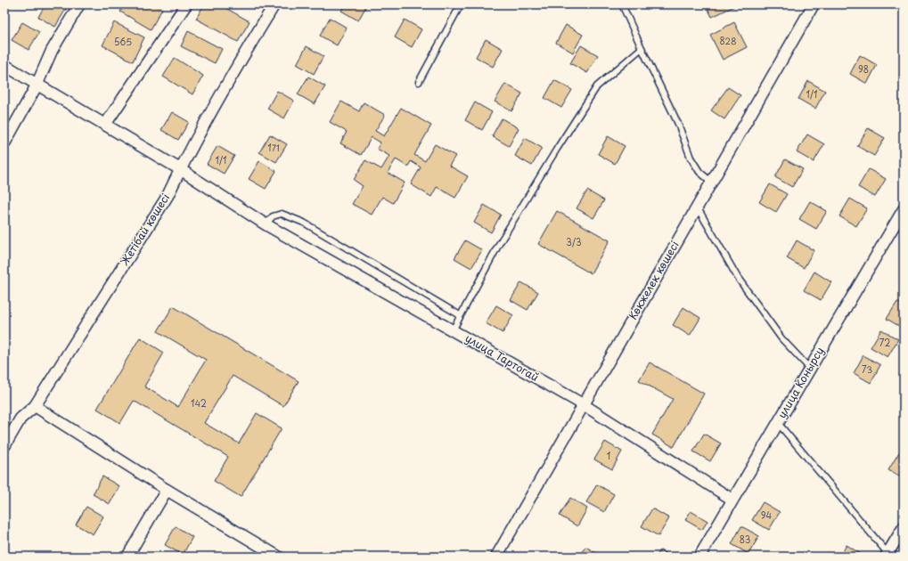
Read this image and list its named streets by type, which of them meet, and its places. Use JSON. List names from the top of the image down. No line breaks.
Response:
{"streets":{"street":["Жетібай көшесі","Көкжелек көшесі","улица Тартогай","улица Конырсу"]},"crossings":[["Жетібай көшесі","улица Тартогай"],["Көкжелек көшесі","улица Тартогай"],["улица Тартогай","улица Конырсу"]],"house_numbers":["828","565","98","1/1","171","1/1","3/3","72","73","142","1","94","83"]}
